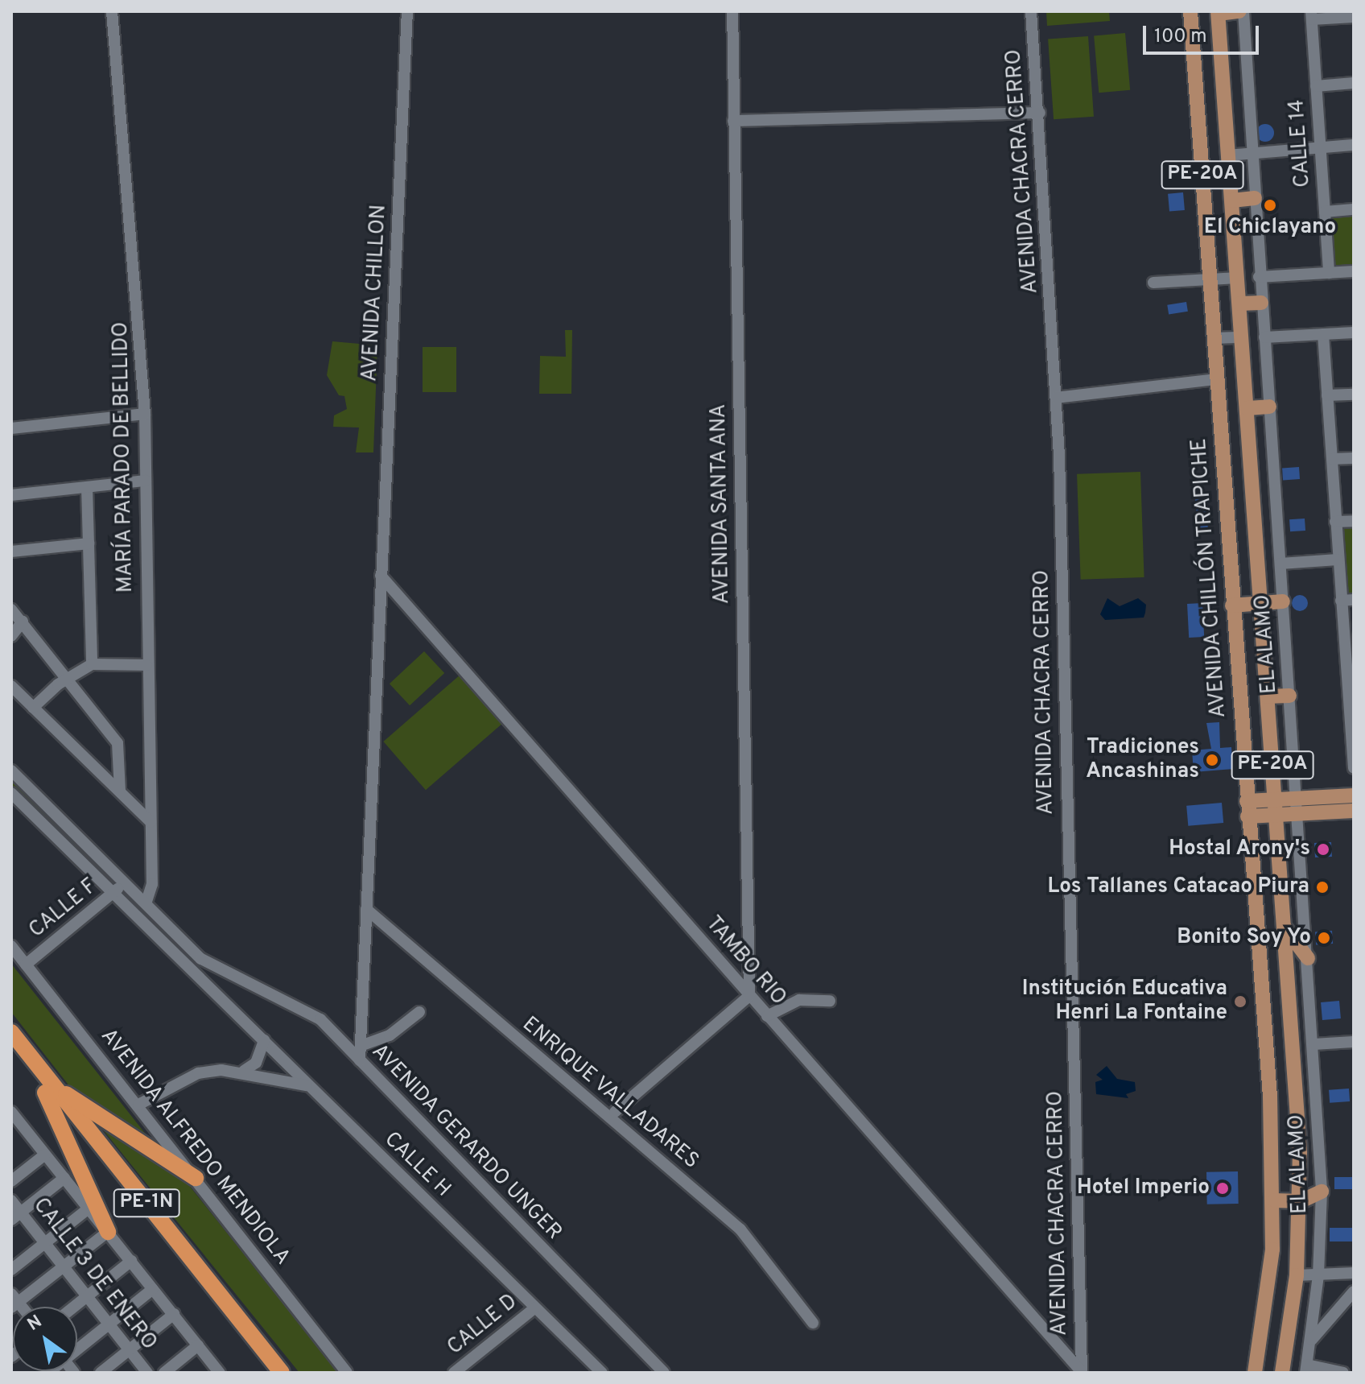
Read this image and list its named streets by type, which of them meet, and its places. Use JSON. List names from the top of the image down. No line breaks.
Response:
{"streets":{"highway":["PE-1N"],"main road":["PE-20A","AVENIDA CHILLÓN TRAPICHE"],"street":["CALLE 14","AVENIDA CHACRA CERRO","AVENIDA CHILLON","MARÍA PARADO DE BELLIDO","AVENIDA SANTA ANA","EL ALAMO","CALLE F","TAMBO RIO","ENRIQUE VALLADARES","AVENIDA GERARDO UNGER","AVENIDA ALFREDO MENDIOLA","CALLE H","CALLE 3 DE ENERO","CALLE D"]},"crossings":[["AVENIDA CHACRA CERRO","TAMBO RIO"],["AVENIDA CHILLON","TAMBO RIO"],["MARÍA PARADO DE BELLIDO","AVENIDA GERARDO UNGER"],["AVENIDA SANTA ANA","TAMBO RIO"],["CALLE F","AVENIDA GERARDO UNGER"],["CALLE F","AVENIDA ALFREDO MENDIOLA"],["CALLE H","CALLE D"]],"places":["El Chiclayano","Tradiciones Ancashinas","Hostal Arony's","Los Tallanes Catacao Piura","Bonito Soy Yo","Institución Educativa Henri La Fontaine","Hotel Imperio"],"scale_bar":"100 m","north":"top left"}
